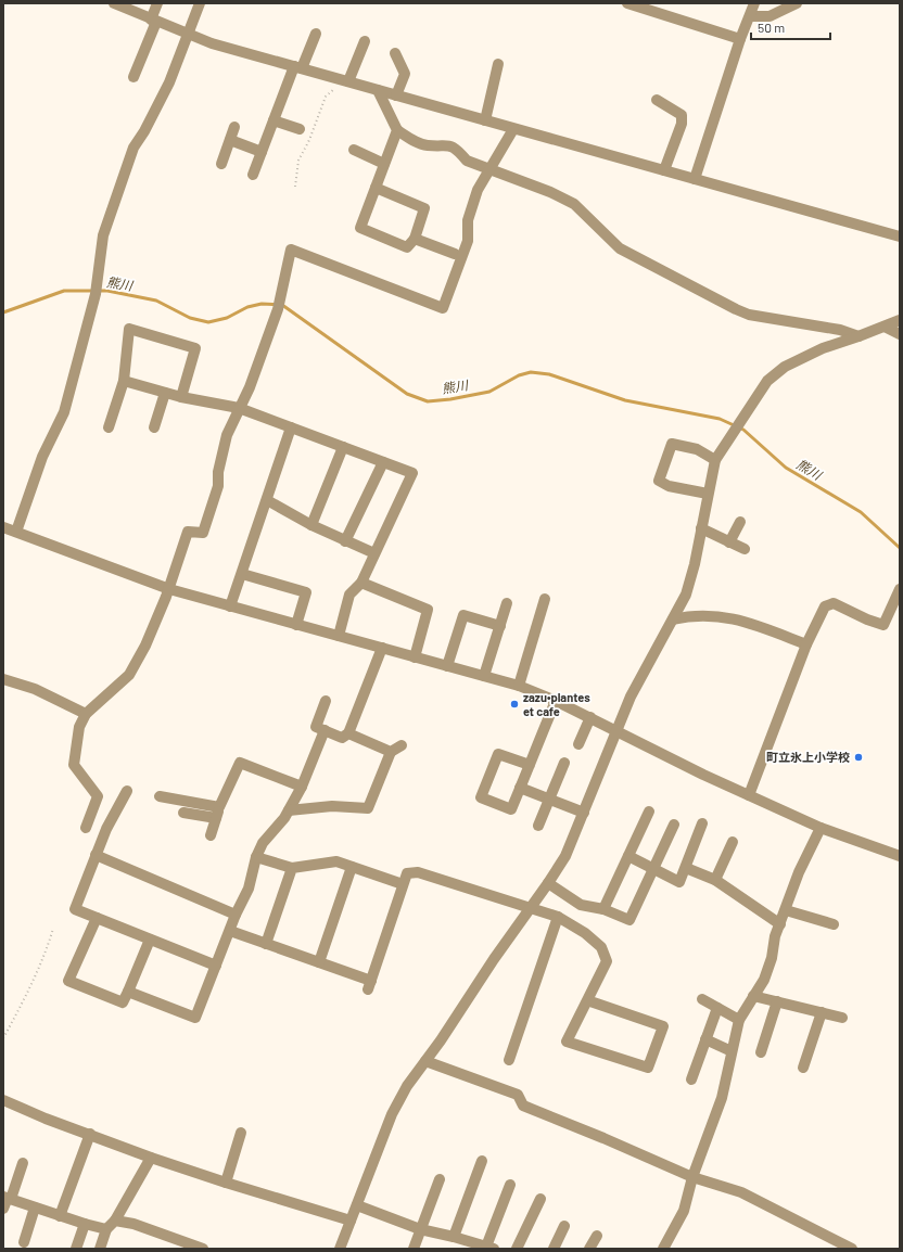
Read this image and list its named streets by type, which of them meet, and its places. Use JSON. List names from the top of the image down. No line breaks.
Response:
{"water":["熊川"],"places":["zazu•plantes et cafe","町立氷上小学校"],"scale_bar":"50 m"}
